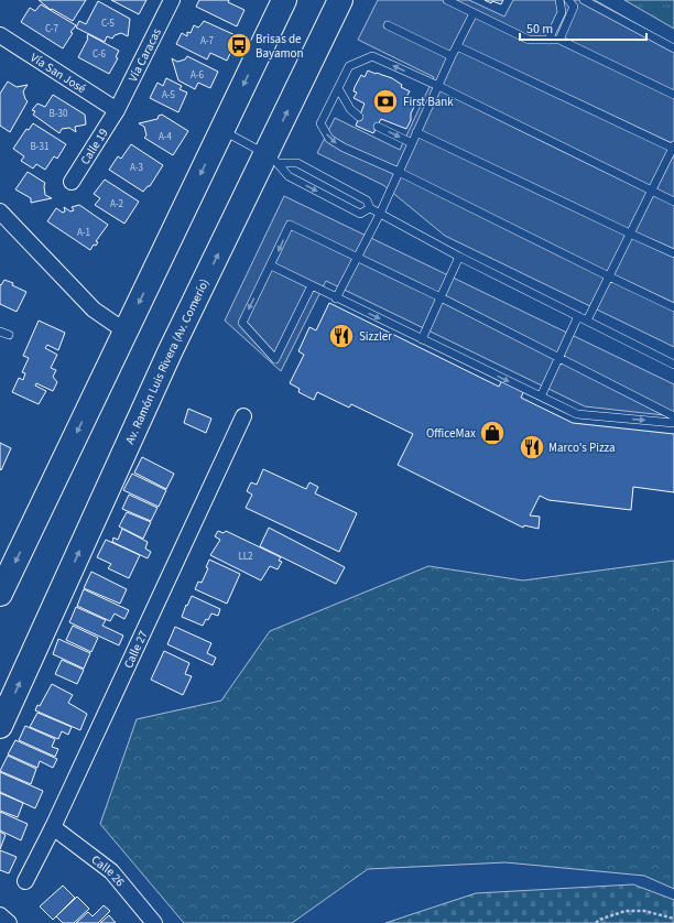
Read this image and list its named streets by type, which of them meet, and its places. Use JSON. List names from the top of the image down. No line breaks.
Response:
{"streets":{"main road":["Av. Ramón Luis Rivera (Av. Comerío)"],"street":["Vía Caracas","Vía San José","Calle 19","Calle 27","Calle 26"]},"crossings":[["Vía Caracas","Vía San José"],["Vía Caracas","Calle 19"],["Vía San José","Calle 19"],["Calle 27","Calle 26"]],"places":{"bus stop":["Brisas de Bayamon"],"bank":["First Bank"],"restaurant":["Sizzler","Marco's Pizza"],"shop":["OfficeMax"]},"house_numbers":["C-5","C-7","A-7","C-6","A-6","A-5","B-30","A-4","B-31","A-3","A-2","A-1","LL2"],"scale_bar":"50 m"}
